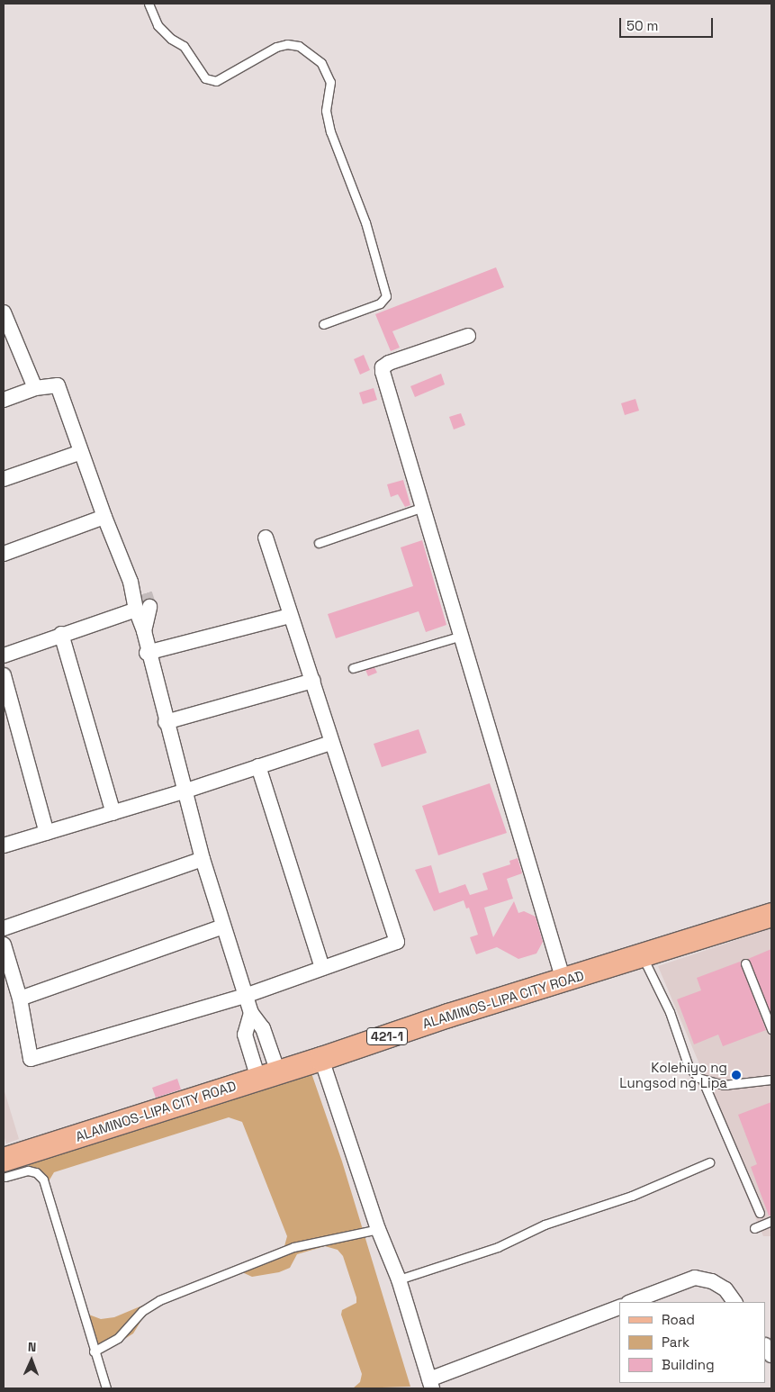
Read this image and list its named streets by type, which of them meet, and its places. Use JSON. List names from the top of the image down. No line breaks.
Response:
{"streets":{"main road":["ALAMINOS-LIPA CITY ROAD","421-1"]},"places":["Kolehiyo ng Lungsod ng Lipa"],"legend":["Road","Park","Building"],"scale_bar":"50 m","north":"top"}
